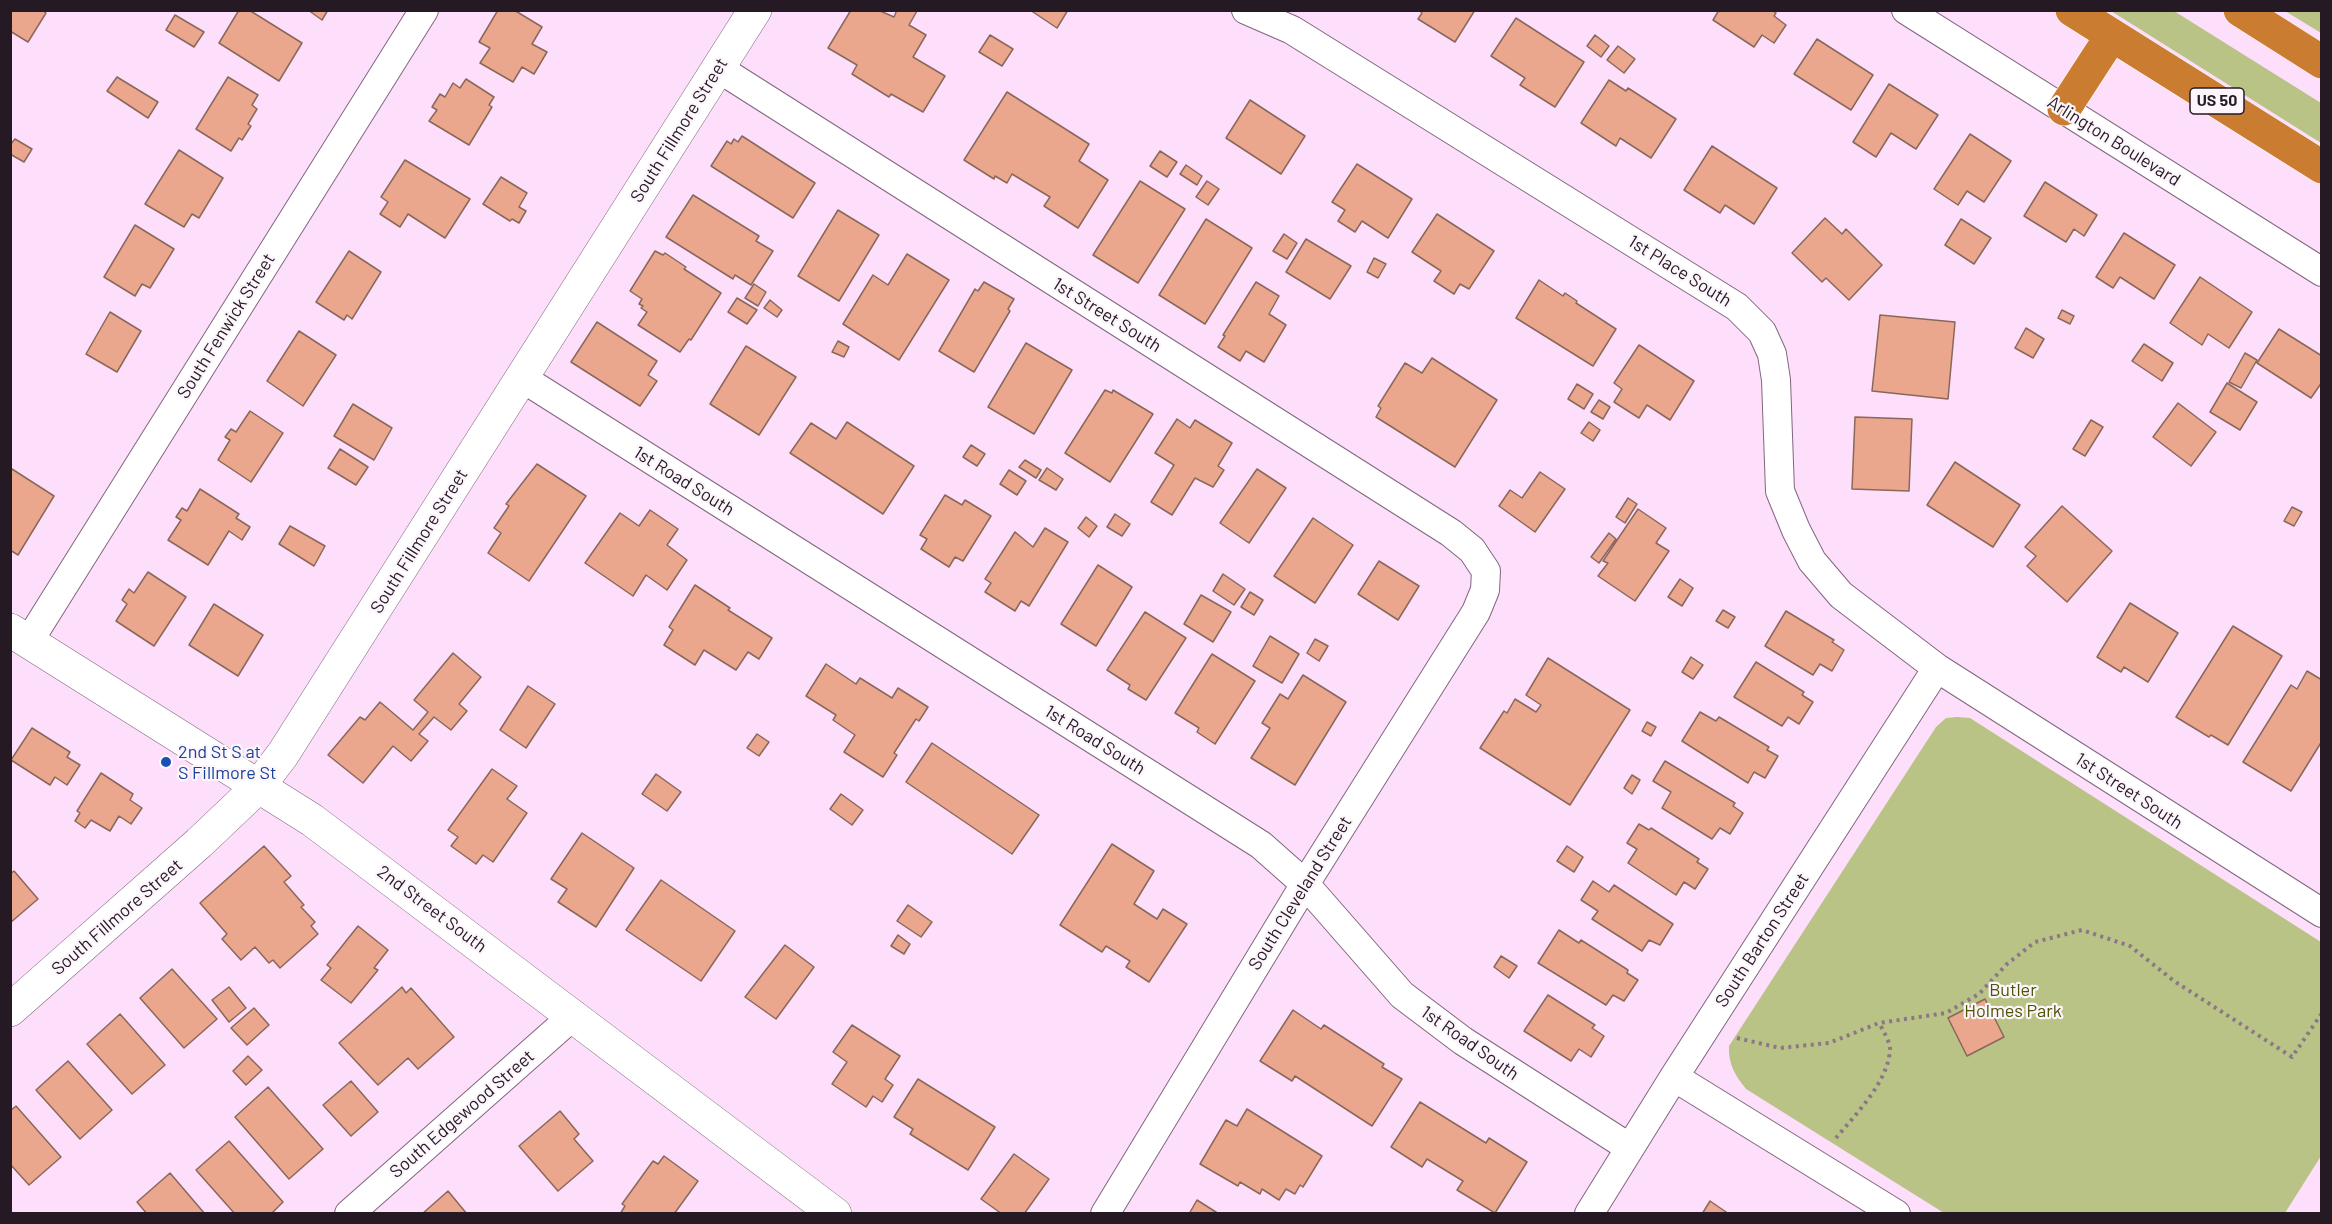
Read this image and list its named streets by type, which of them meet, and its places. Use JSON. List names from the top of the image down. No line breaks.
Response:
{"streets":{"highway":["US 50"],"street":["South Fillmore Street","Arlington Boulevard","1st Place South","1st Street South","South Fenwick Street","1st Road South","South Cleveland Street","2nd Street South","South Barton Street","South Edgewood Street"]},"crossings":[["South Fillmore Street","1st Street South"],["South Fillmore Street","1st Road South"],["South Fillmore Street","2nd Street South"],["1st Place South","1st Street South"],["1st Place South","South Barton Street"],["1st Street South","South Cleveland Street"],["1st Street South","South Barton Street"],["South Fenwick Street","2nd Street South"],["1st Road South","South Cleveland Street"],["1st Road South","South Barton Street"],["2nd Street South","South Edgewood Street"]],"parks":["Butler Holmes Park"],"places":["2nd St S at S Fillmore St"]}
